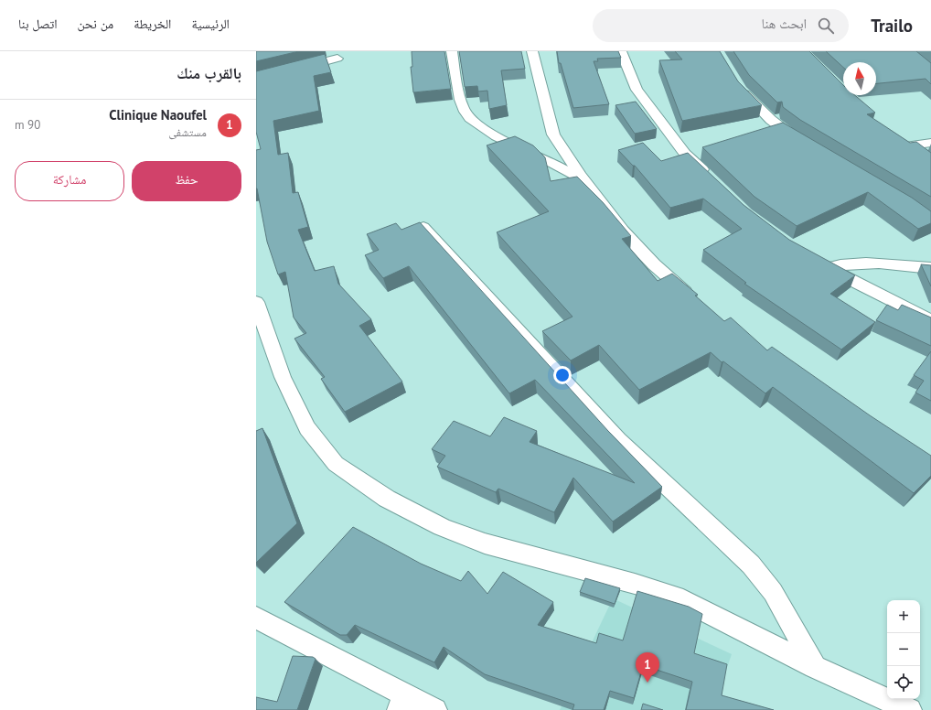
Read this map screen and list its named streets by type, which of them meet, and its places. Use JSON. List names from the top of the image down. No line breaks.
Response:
{"north":"top","page":{"header":"Trailo","search":"ابحث هنا","nav":["الرئيسية","الخريطة","من نحن","اتصل بنا"],"heading":"بالقرب منك","list":[{"mark":"1","name":"Clinique Naoufel","note":"مستشفى","value":"90 m"}],"buttons":["حفظ","مشاركة"],"map_buttons":["+","−"],"pins":"1"}}
